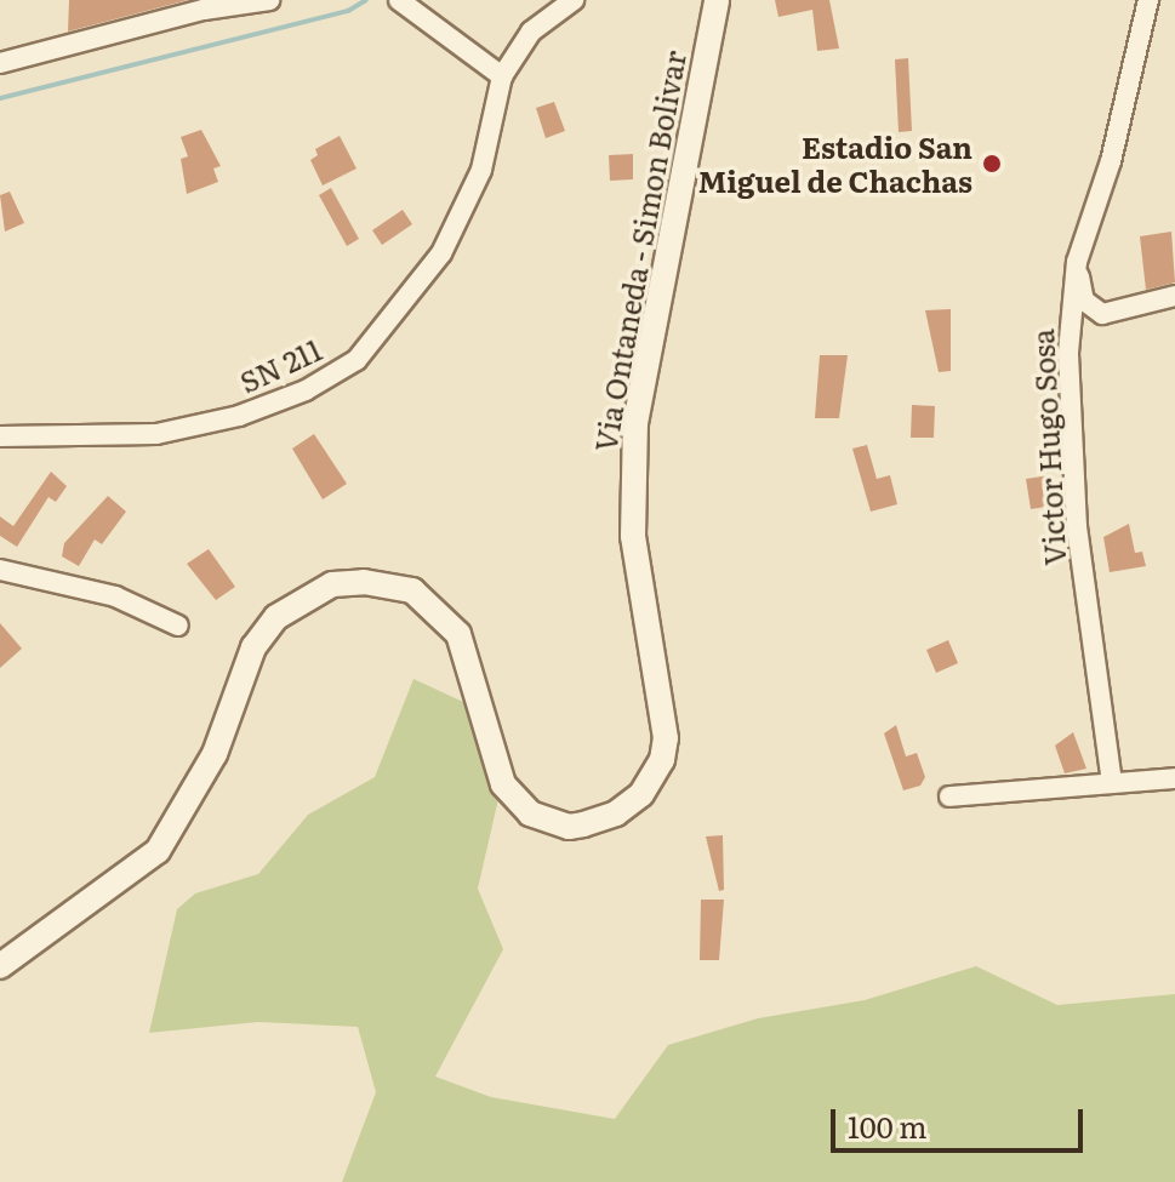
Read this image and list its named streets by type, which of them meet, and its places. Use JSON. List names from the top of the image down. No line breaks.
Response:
{"streets":{"street":["Via Ontaneda - Simon Bolivar","SN 211","Victor Hugo Sosa"]},"places":["Estadio San Miguel de Chachas"],"scale_bar":"100 m"}
